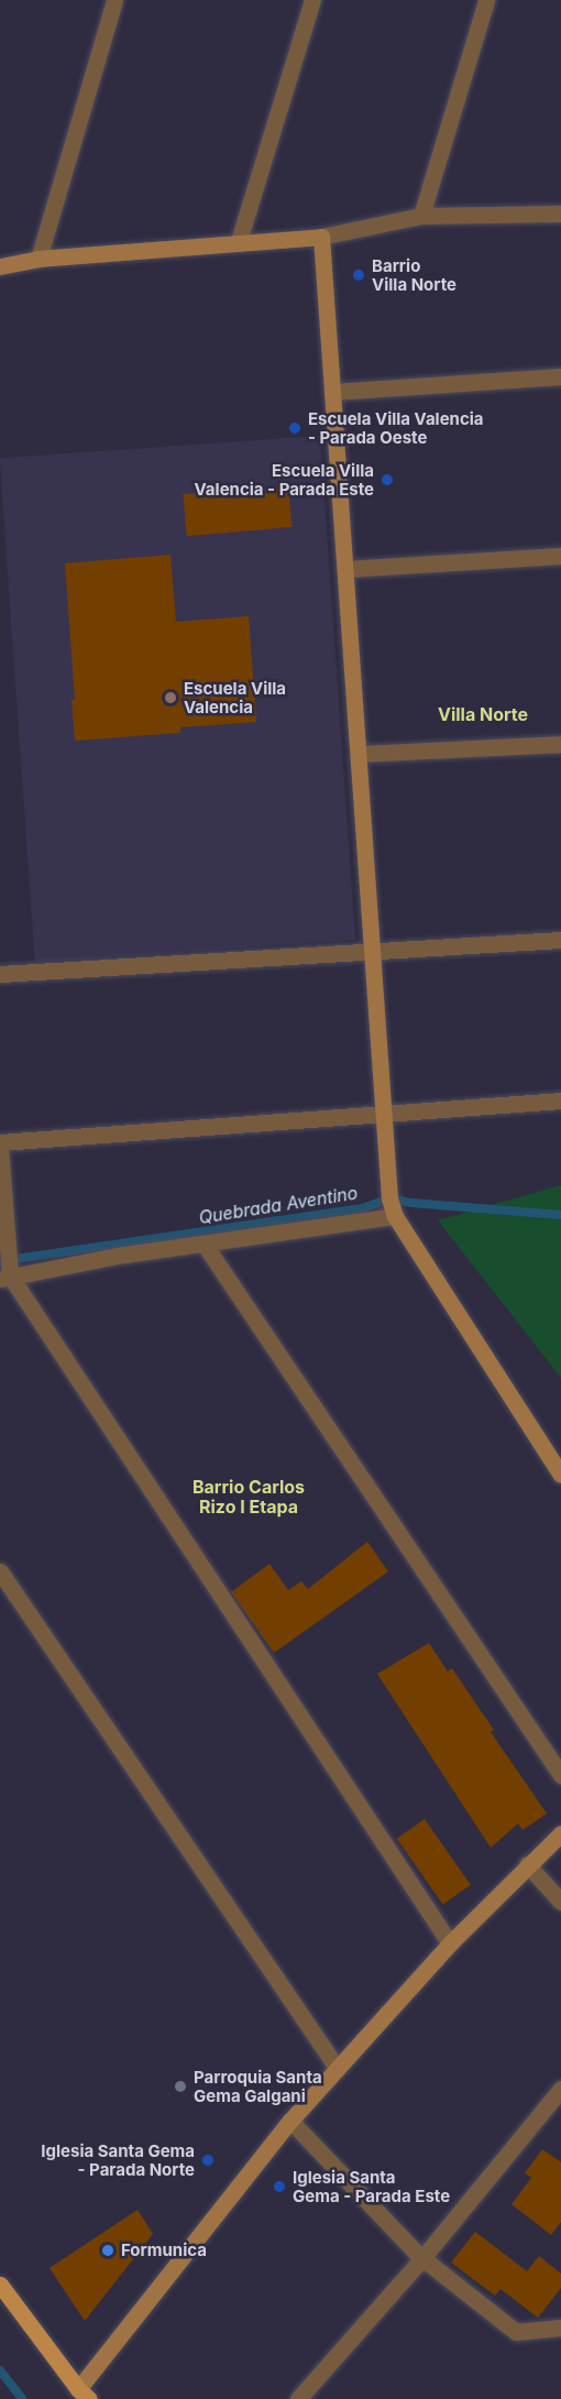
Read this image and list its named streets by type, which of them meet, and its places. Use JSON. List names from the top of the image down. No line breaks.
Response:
{"districts":["Villa Norte","Barrio Carlos Rizo I Etapa"],"water":["Quebrada Aventino"],"places":["Barrio Villa Norte","Escuela Villa Valencia - Parada Oeste","Escuela Villa Valencia - Parada Este","Escuela Villa Valencia","Parroquia Santa Gema Galgani","Iglesia Santa Gema - Parada Norte","Iglesia Santa Gema - Parada Este","Formunica"]}
